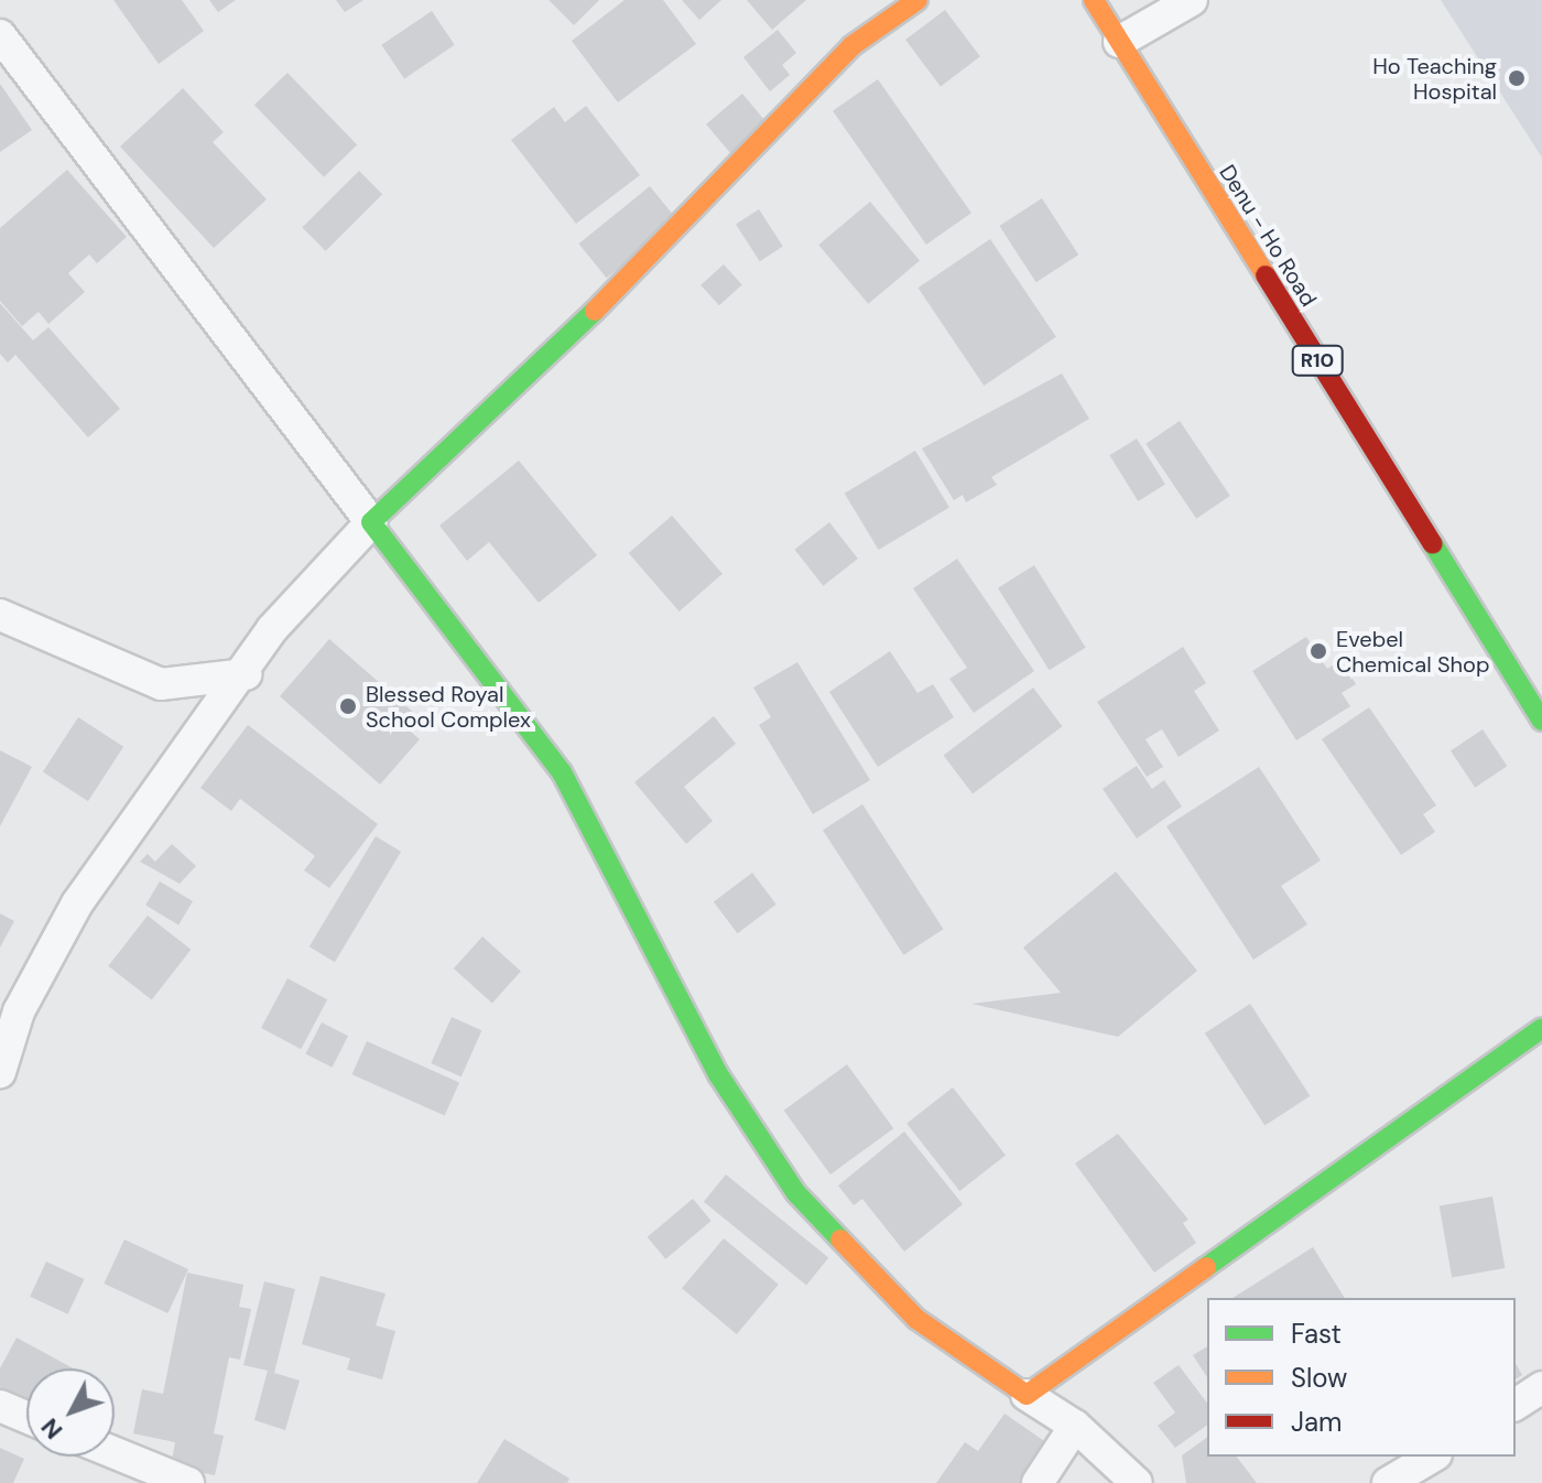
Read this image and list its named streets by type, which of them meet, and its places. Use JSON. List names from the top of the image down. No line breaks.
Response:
{"streets":{"street":["Denu - Ho Road","R10"]},"places":["Ho Teaching Hospital","Evebel Chemical Shop","Blessed Royal School Complex"],"legend":["Fast","Slow","Jam"],"north":"bottom left"}
